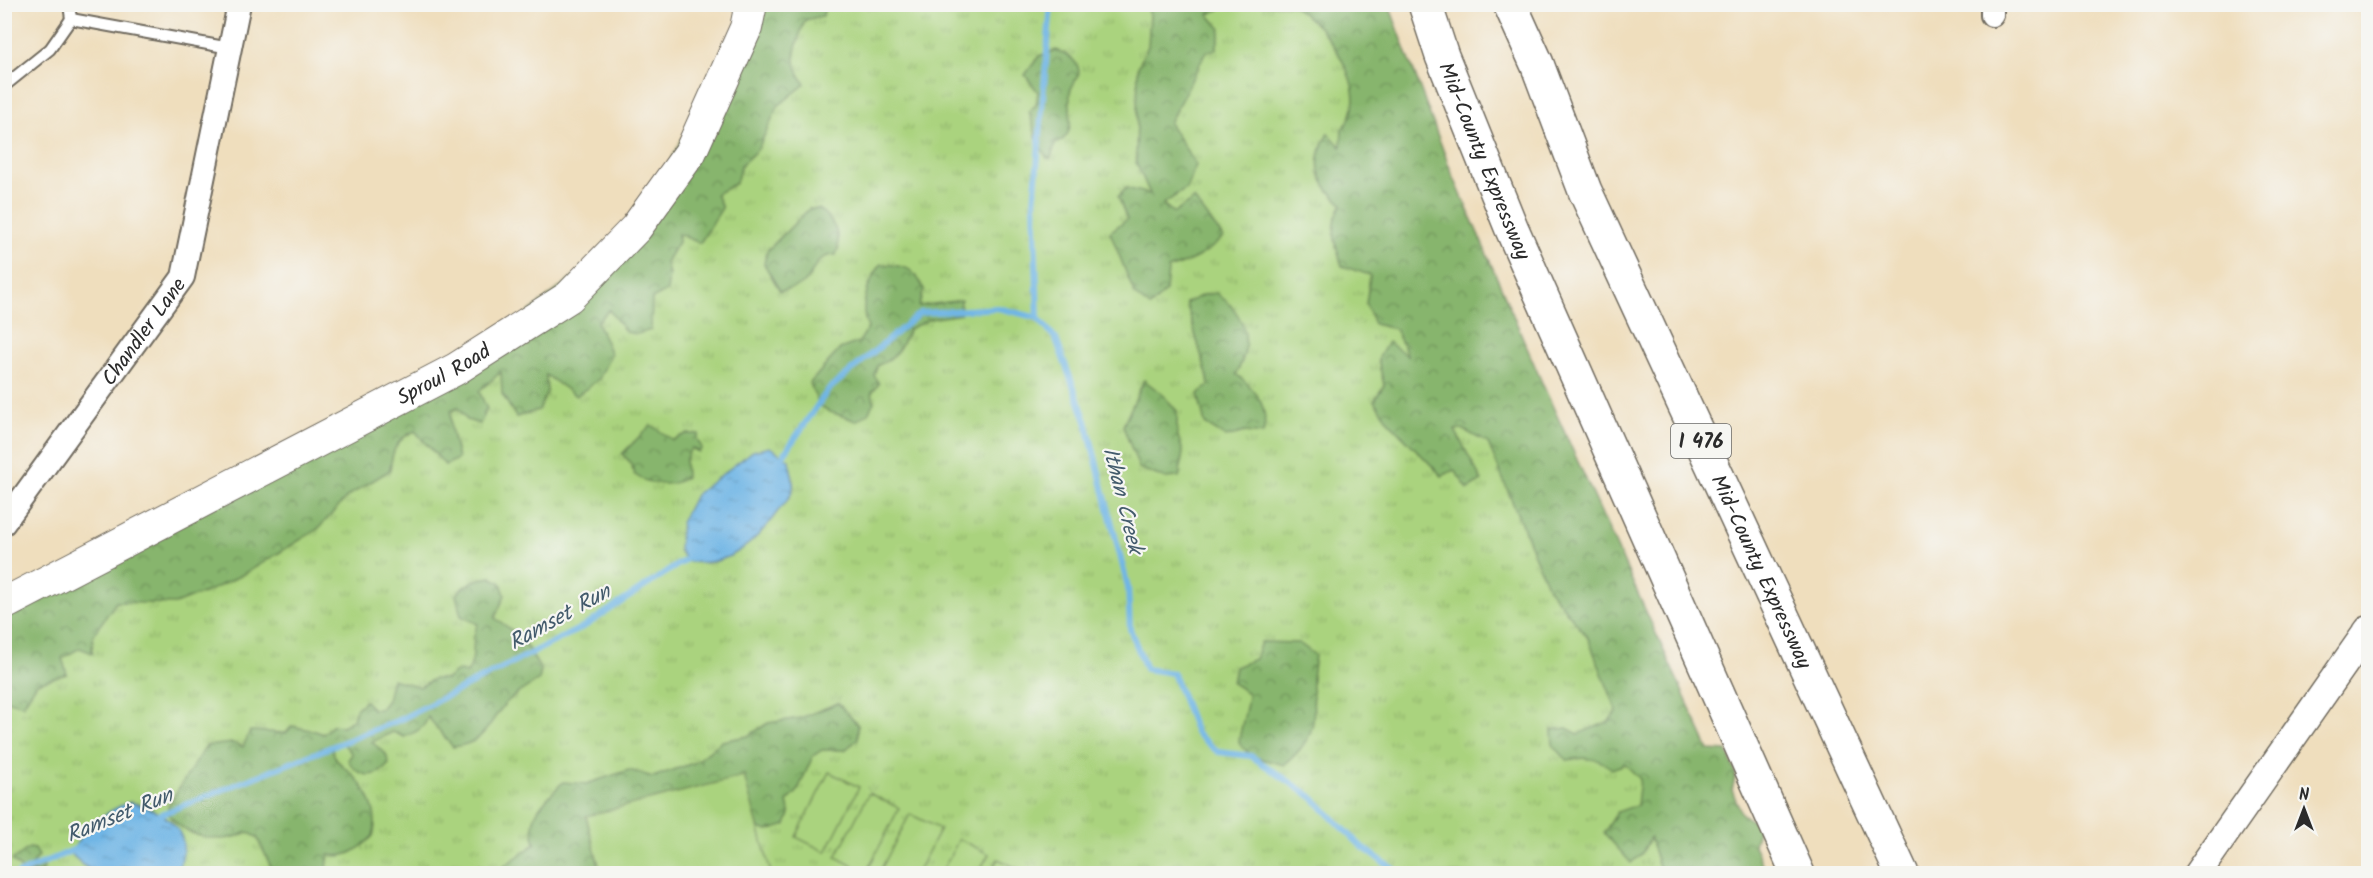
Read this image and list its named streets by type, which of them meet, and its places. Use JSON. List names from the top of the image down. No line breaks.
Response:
{"streets":{"highway":["Mid-County Expressway","I 476"],"main road":["Sproul Road"],"street":["Chandler Lane"]},"water":["Ithan Creek","Ramset Run"],"north":"top"}
